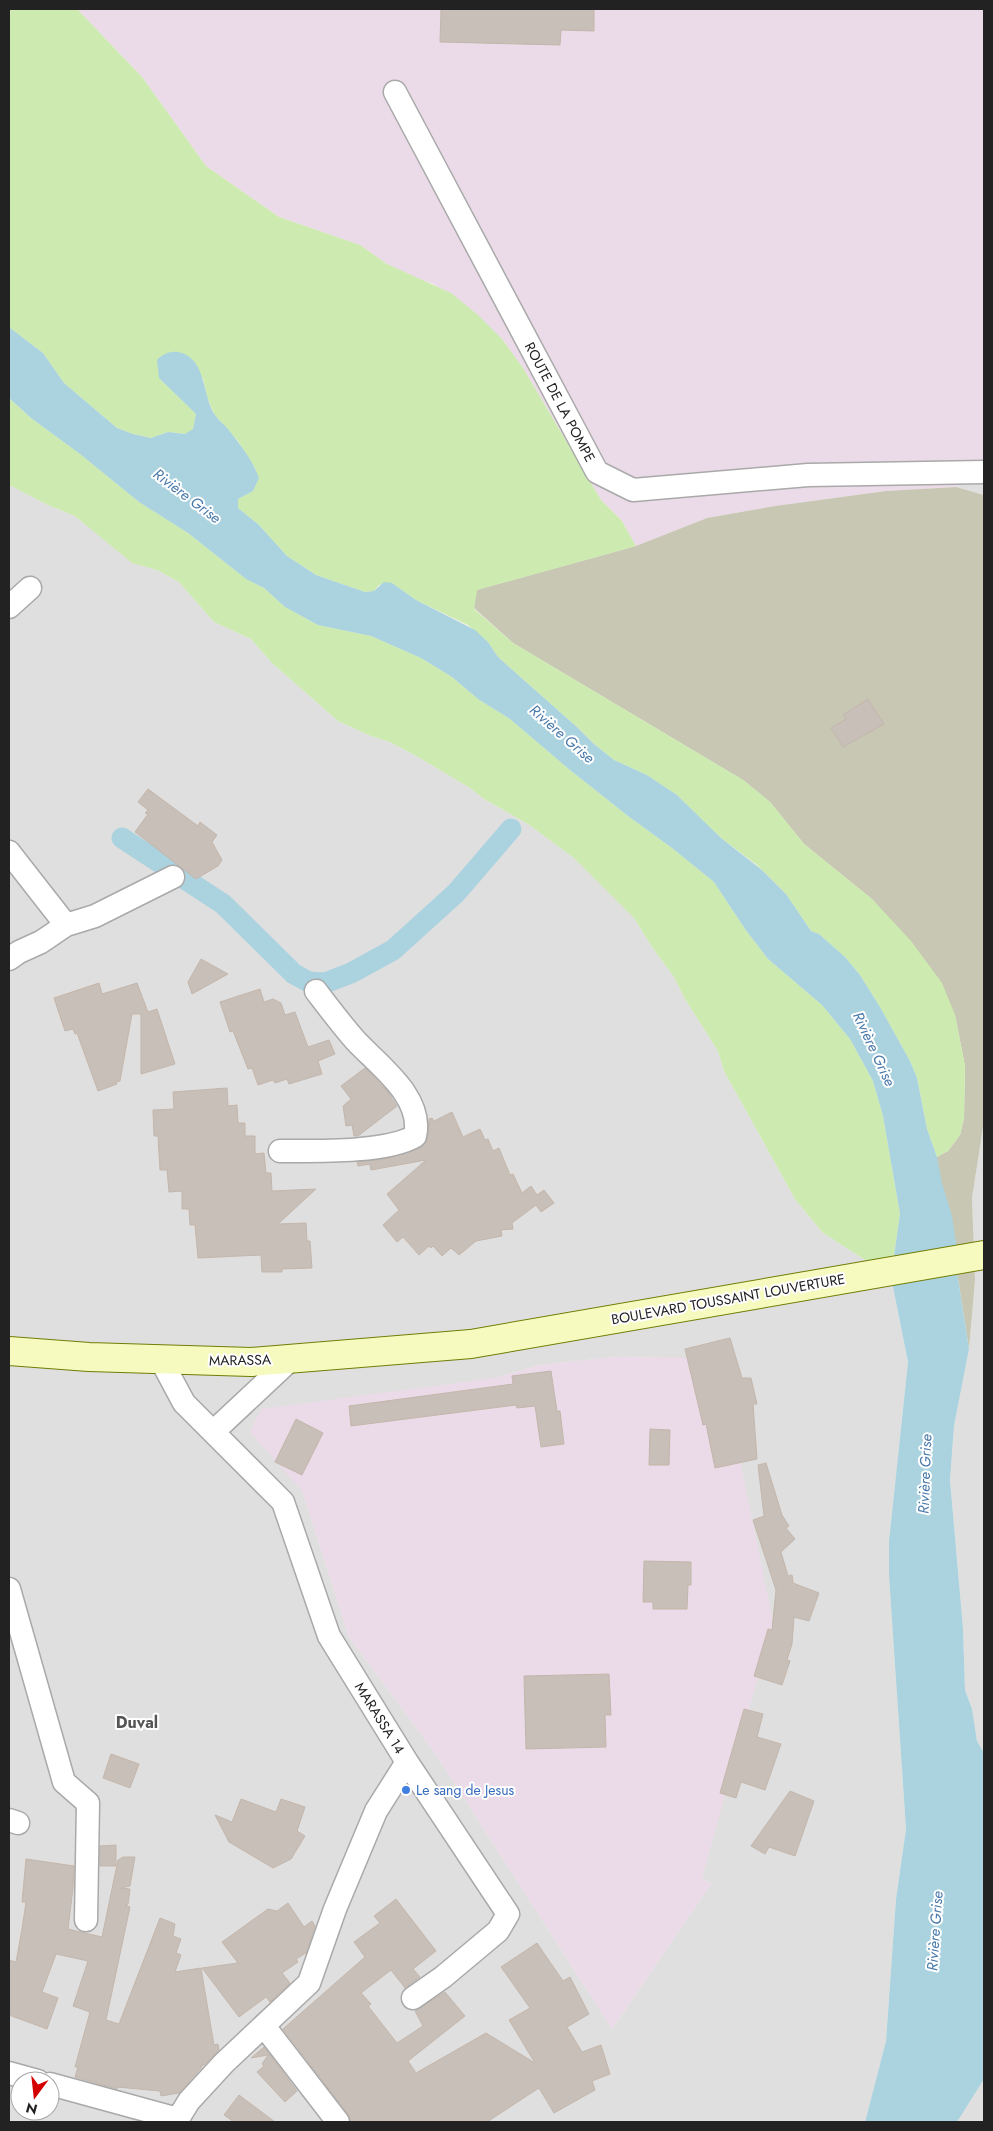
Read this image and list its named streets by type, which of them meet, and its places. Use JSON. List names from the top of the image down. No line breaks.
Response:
{"streets":{"main road":["BOULEVARD TOUSSAINT LOUVERTURE","MARASSA"],"street":["ROUTE DE LA POMPE","MARASSA 14"]},"crossings":[["BOULEVARD TOUSSAINT LOUVERTURE","MARASSA"],["MARASSA","MARASSA 14"]],"districts":["Duval"],"water":["Rivière Grise"],"places":["Le sang de Jesus"],"north":"bottom"}
